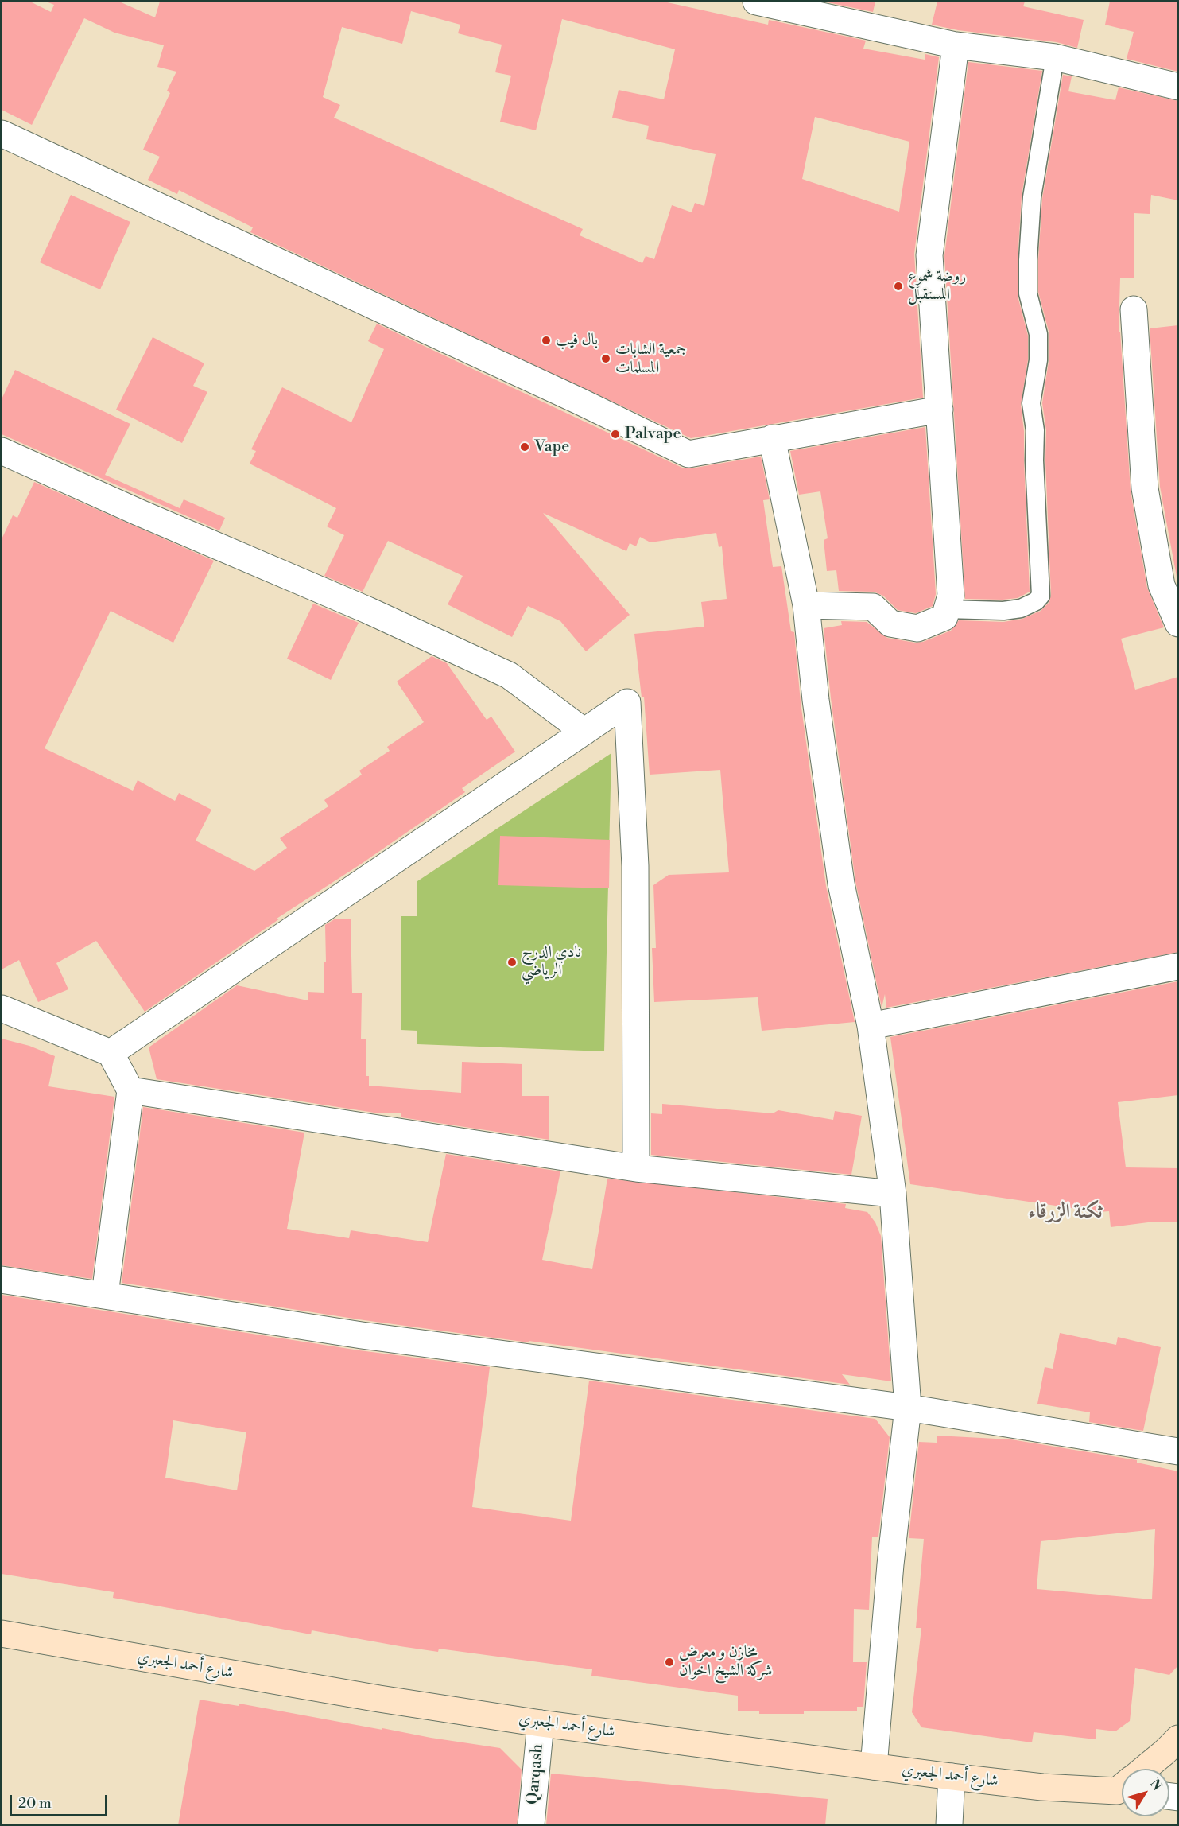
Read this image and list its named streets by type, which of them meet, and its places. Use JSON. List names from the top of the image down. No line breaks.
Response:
{"streets":{"street":["شارع أحمد الجعبري","Qarqash"]},"crossings":[["شارع أحمد الجعبري","Qarqash"]],"districts":["ثكنة الزرقاء"],"places":["روضة شموع المستقبل","بال فيب","جمعية الشابات المسلمات","Palvape","Vape","نادي الدرج الرياضي","مخازن و معرض شركة الشيخ اخوان"],"scale_bar":"20 m","north":"top right"}
